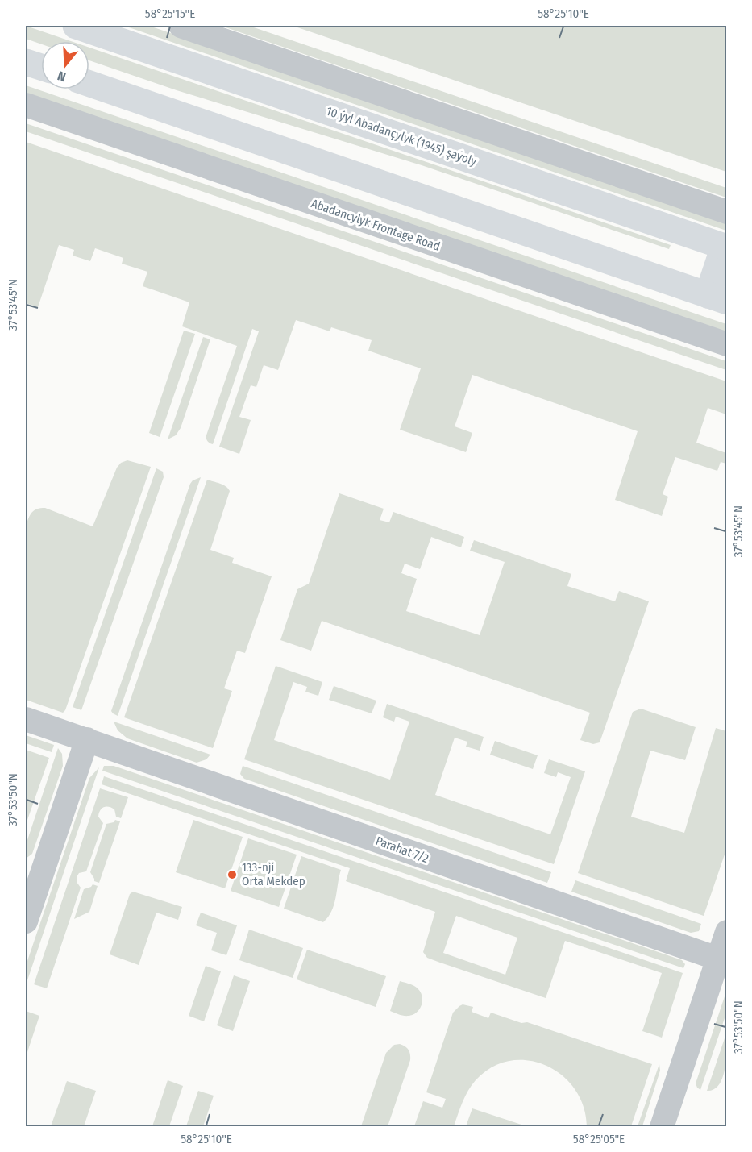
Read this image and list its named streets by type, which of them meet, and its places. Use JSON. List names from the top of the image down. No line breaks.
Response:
{"streets":{"main road":["10 ýyl Abadançylyk (1945) şaýoly"],"street":["Abadancylyk Frontage Road","Parahat 7/2"]},"places":["133-nji Orta Mekdep"],"north":"bottom","coordinates":["58°25'15\"E","58°25'10\"E","37°53'45\"N","37°53'50\"N","58°25'05\"E"]}
